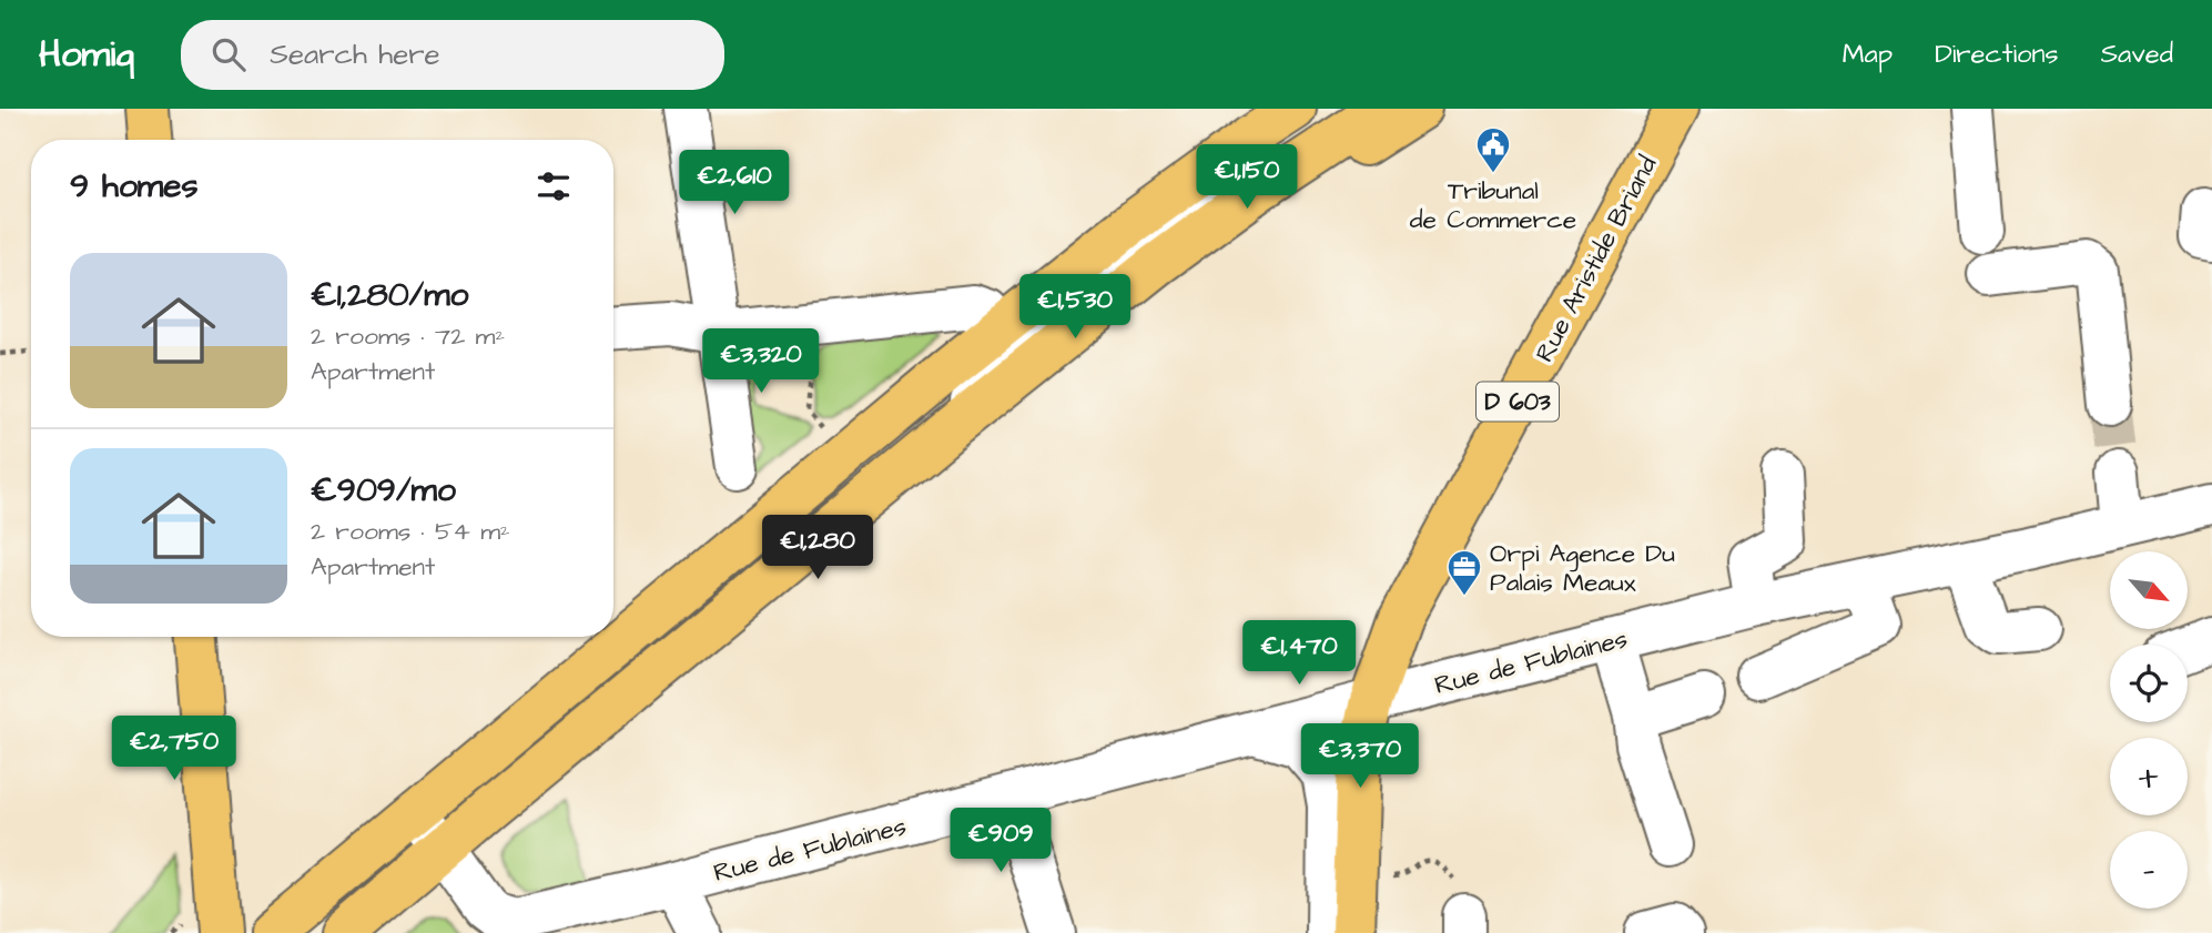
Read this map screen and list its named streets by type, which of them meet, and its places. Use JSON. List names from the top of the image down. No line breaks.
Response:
{"streets":{"main road":["Rue Aristide Briand","D 603"],"street":["Rue de Fublaines"]},"crossings":[["Rue Aristide Briand","Rue de Fublaines"]],"places":{"public building":["Tribunal de Commerce"],"office":["Orpi Agence Du Palais Meaux"]},"north":"bottom right","page":{"header":"Homiq","search":"Search here","nav":["Map","Directions","Saved"],"heading":"9 homes","price":["€1,150","€2,610","€1,530","€3,320","€1,280","€1,470","€2,750","€3,370","€909"],"list":[{"name":"€1,280/mo","note":"2 rooms · 72 m² · Apartment"},{"name":"€909/mo","note":"2 rooms · 54 m² · Apartment"}],"map_buttons":["+","−"]}}
